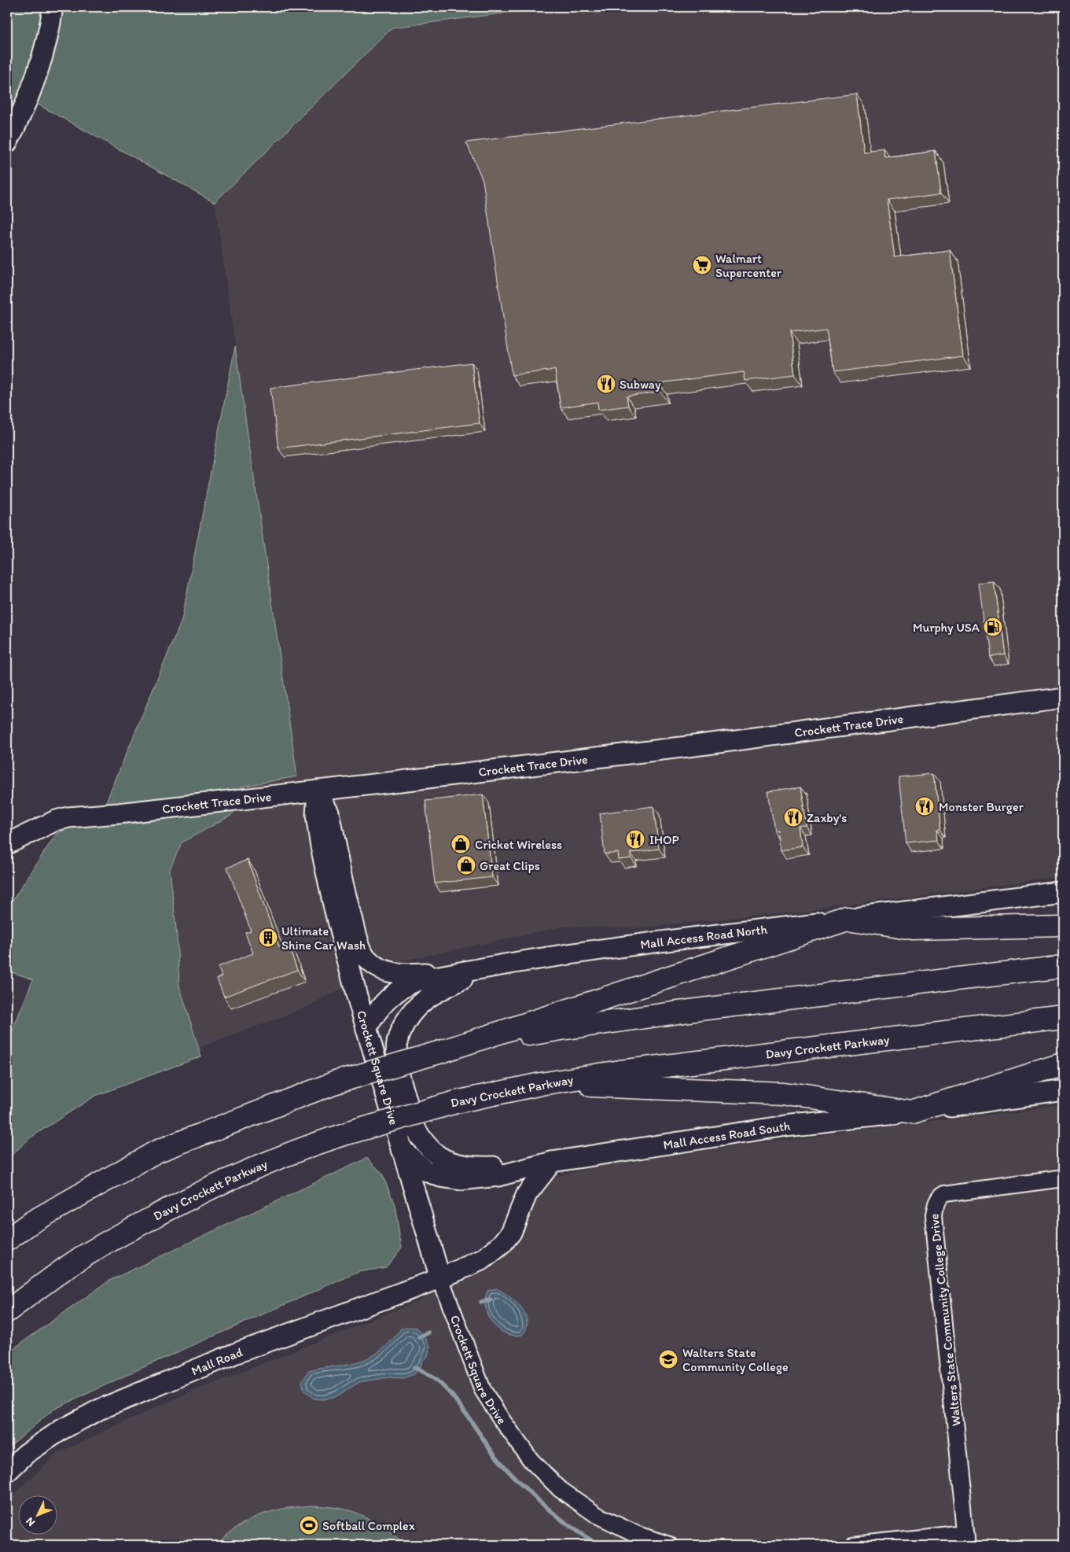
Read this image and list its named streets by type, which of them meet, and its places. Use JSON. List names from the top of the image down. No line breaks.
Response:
{"streets":{"highway":["Davy Crockett Parkway"],"street":["Crockett Trace Drive","Mall Access Road North","Crockett Square Drive","Mall Access Road South","Walters State Community College Drive","Mall Road"]},"crossings":[["Crockett Trace Drive","Crockett Square Drive"],["Mall Access Road North","Crockett Square Drive"],["Crockett Square Drive","Mall Access Road South"],["Crockett Square Drive","Mall Road"],["Mall Access Road South","Mall Road"]],"places":{"supermarket":["Walmart Supercenter"],"restaurant":["Subway","Monster Burger","Zaxby's","IHOP"],"fuel station":["Murphy USA"],"shop":["Cricket Wireless","Great Clips"],"building":["Ultimate Shine Car Wash"],"school or university":["Walters State Community College"],"sports":["Softball Complex"]},"north":"bottom left"}
